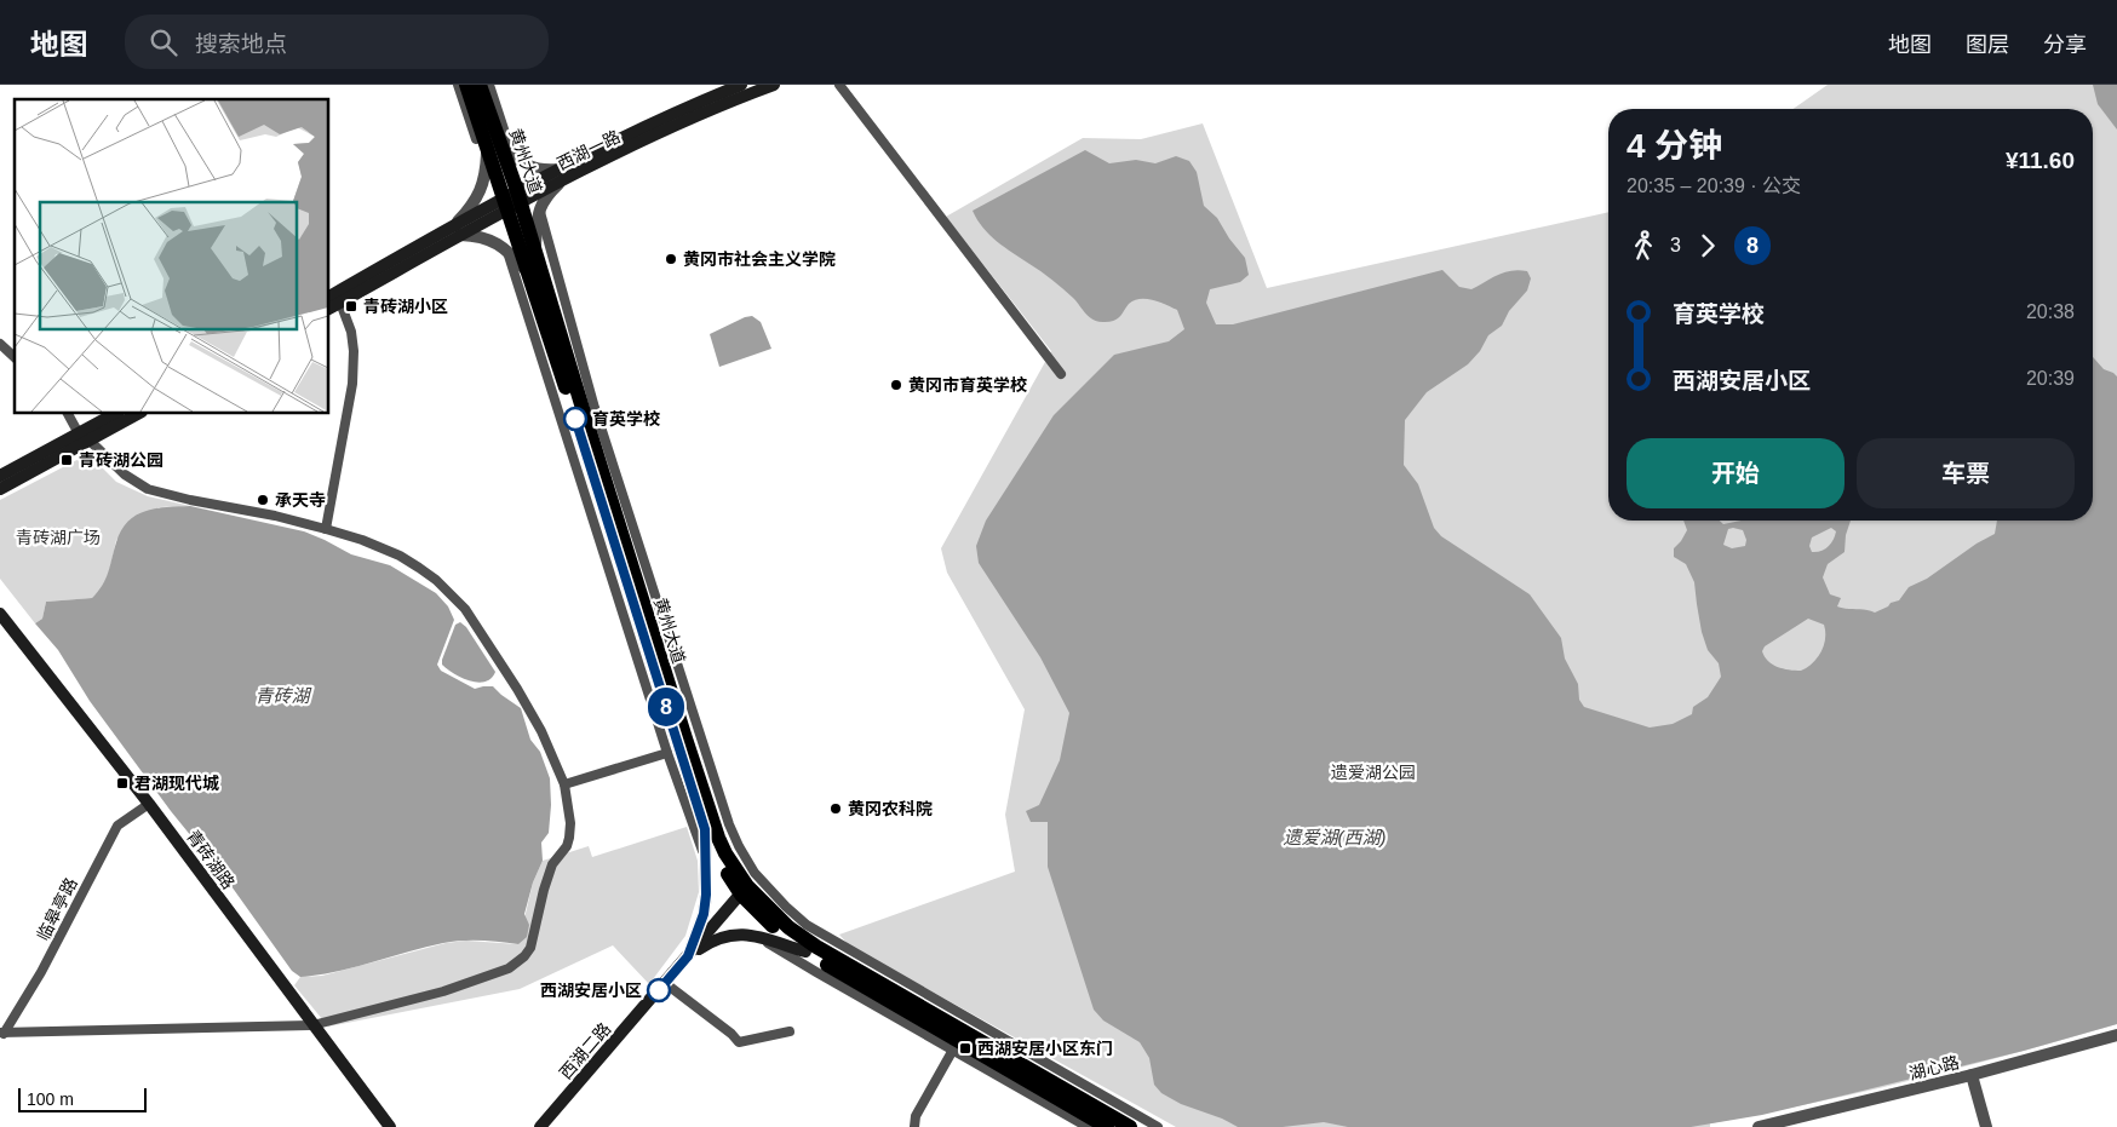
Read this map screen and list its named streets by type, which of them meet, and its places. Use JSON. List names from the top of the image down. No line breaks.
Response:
{"streets":{"main road":["西湖一路","黄州大道","青砖湖路","西湖二路"],"street":["临皋亭路","湖心路"]},"crossings":[["西湖一路","黄州大道"],["黄州大道","西湖二路"],["青砖湖路","临皋亭路"]],"water":["青砖湖","遗爱湖(西湖)"],"parks":["青砖湖广场","遗爱湖公园"],"places":{"other":["黄冈市社会主义学院","黄冈市育英学校","育英学校","承天寺","黄冈农科院","西湖安居小区"],"transit":["青砖湖小区","青砖湖公园","君湖现代城","西湖安居小区东门"]},"lines":["bus line 8"],"scale_bar":"100 m","page":{"header":"地图","search":"搜索地点","nav":["地图","图层","分享"],"on_map":"8","heading":["4 分钟","20:35 – 20:39 · 公交","¥11.60"],"legs":["3","8"],"list":[{"name":"育英学校","value":"20:38"},{"name":"西湖安居小区","value":"20:39"}],"buttons":["开始","车票"],"scale":"100 m"}}
